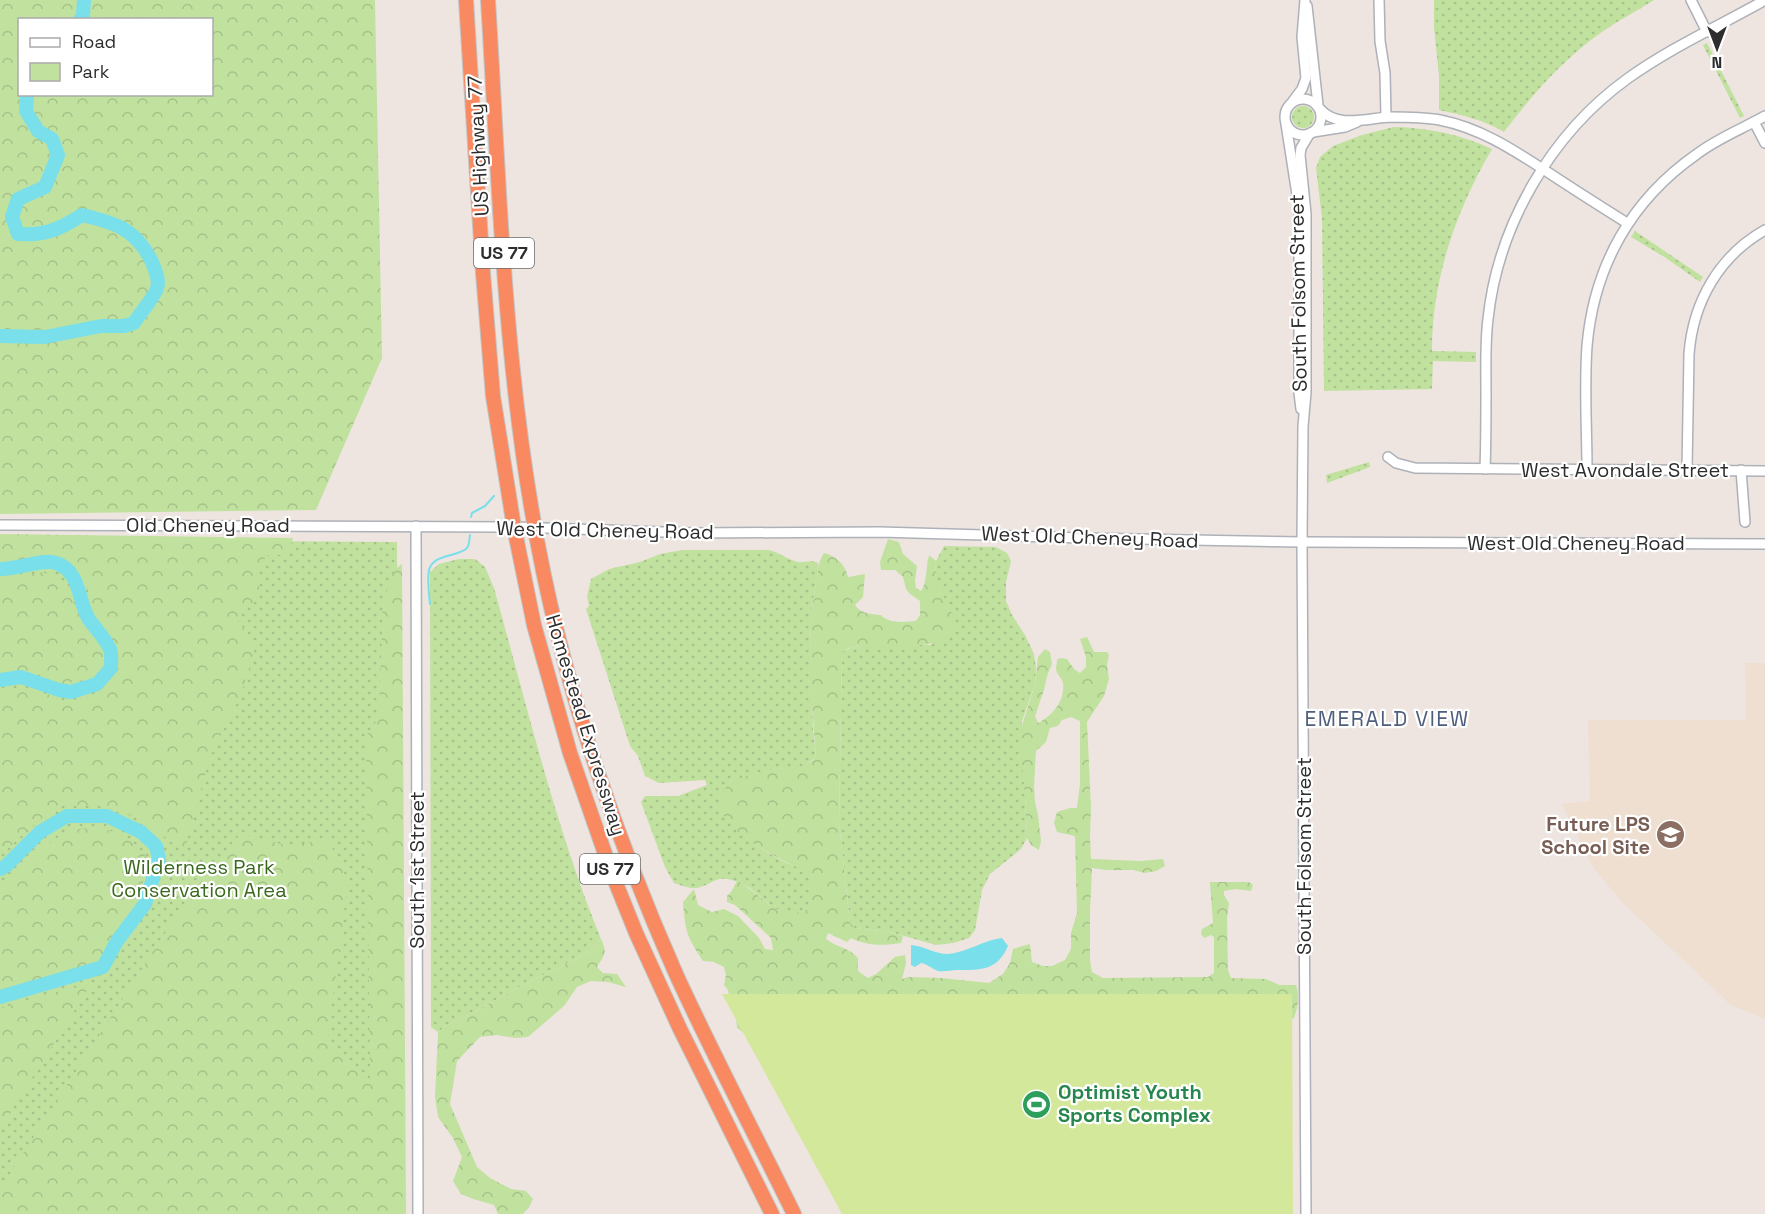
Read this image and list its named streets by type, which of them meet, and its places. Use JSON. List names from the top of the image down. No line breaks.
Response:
{"streets":{"highway":["US Highway 77","US 77","Homestead Expressway"],"street":["South Folsom Street","West Avondale Street","Old Cheney Road","West Old Cheney Road","South 1st Street"]},"crossings":[["US Highway 77","Homestead Expressway"],["South Folsom Street","West Old Cheney Road"],["Old Cheney Road","West Old Cheney Road"],["Old Cheney Road","South 1st Street"],["West Old Cheney Road","Homestead Expressway"],["West Old Cheney Road","South 1st Street"]],"districts":["EMERALD VIEW"],"parks":["Wilderness Park Conservation Area"],"places":{"school or university":["Future LPS School Site"],"sports":["Optimist Youth Sports Complex"]},"legend":["Road","Park"],"north":"bottom"}
